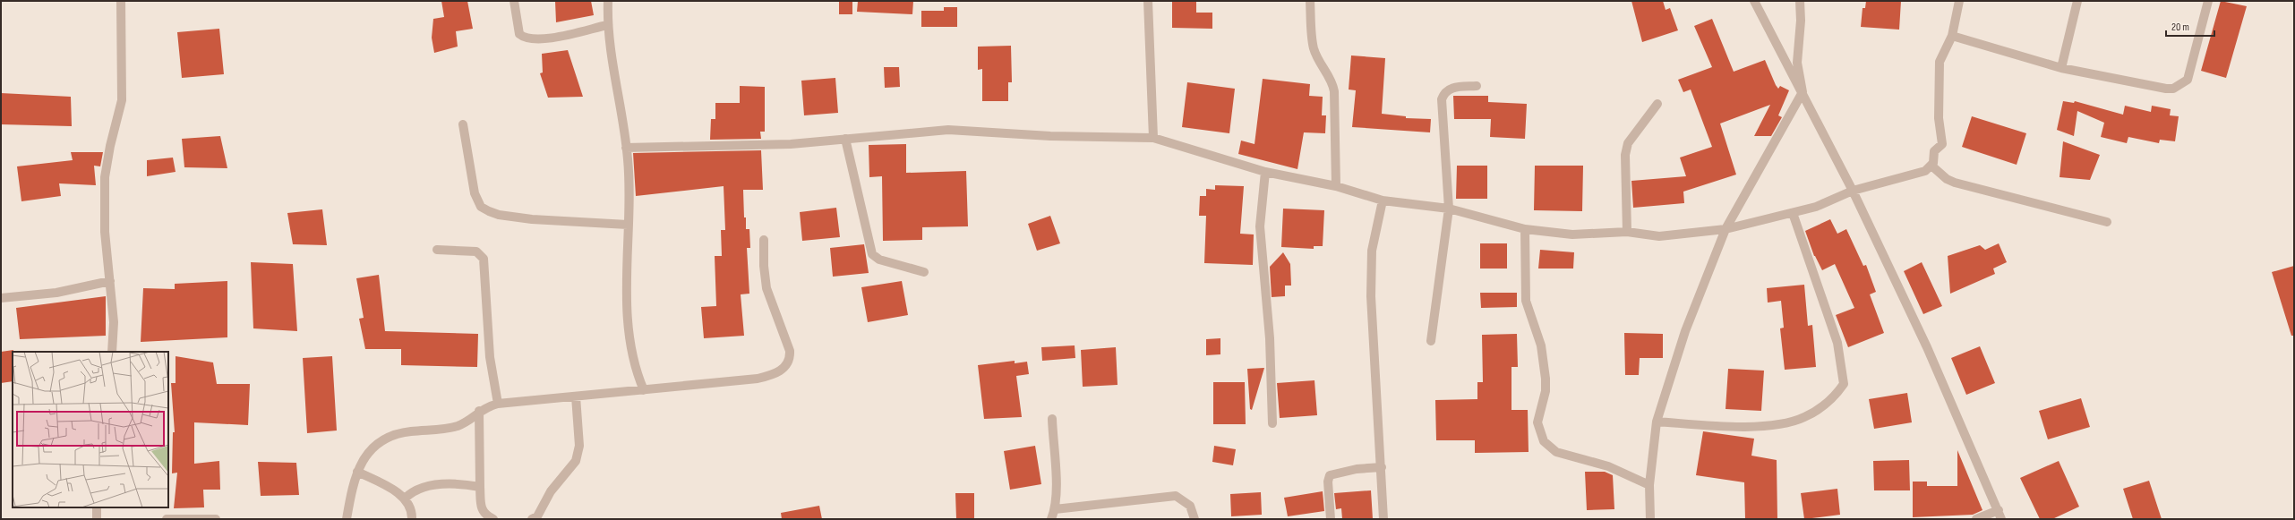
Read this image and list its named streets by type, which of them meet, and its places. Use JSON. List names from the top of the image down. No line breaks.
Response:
{"scale_bar":"20 m"}
